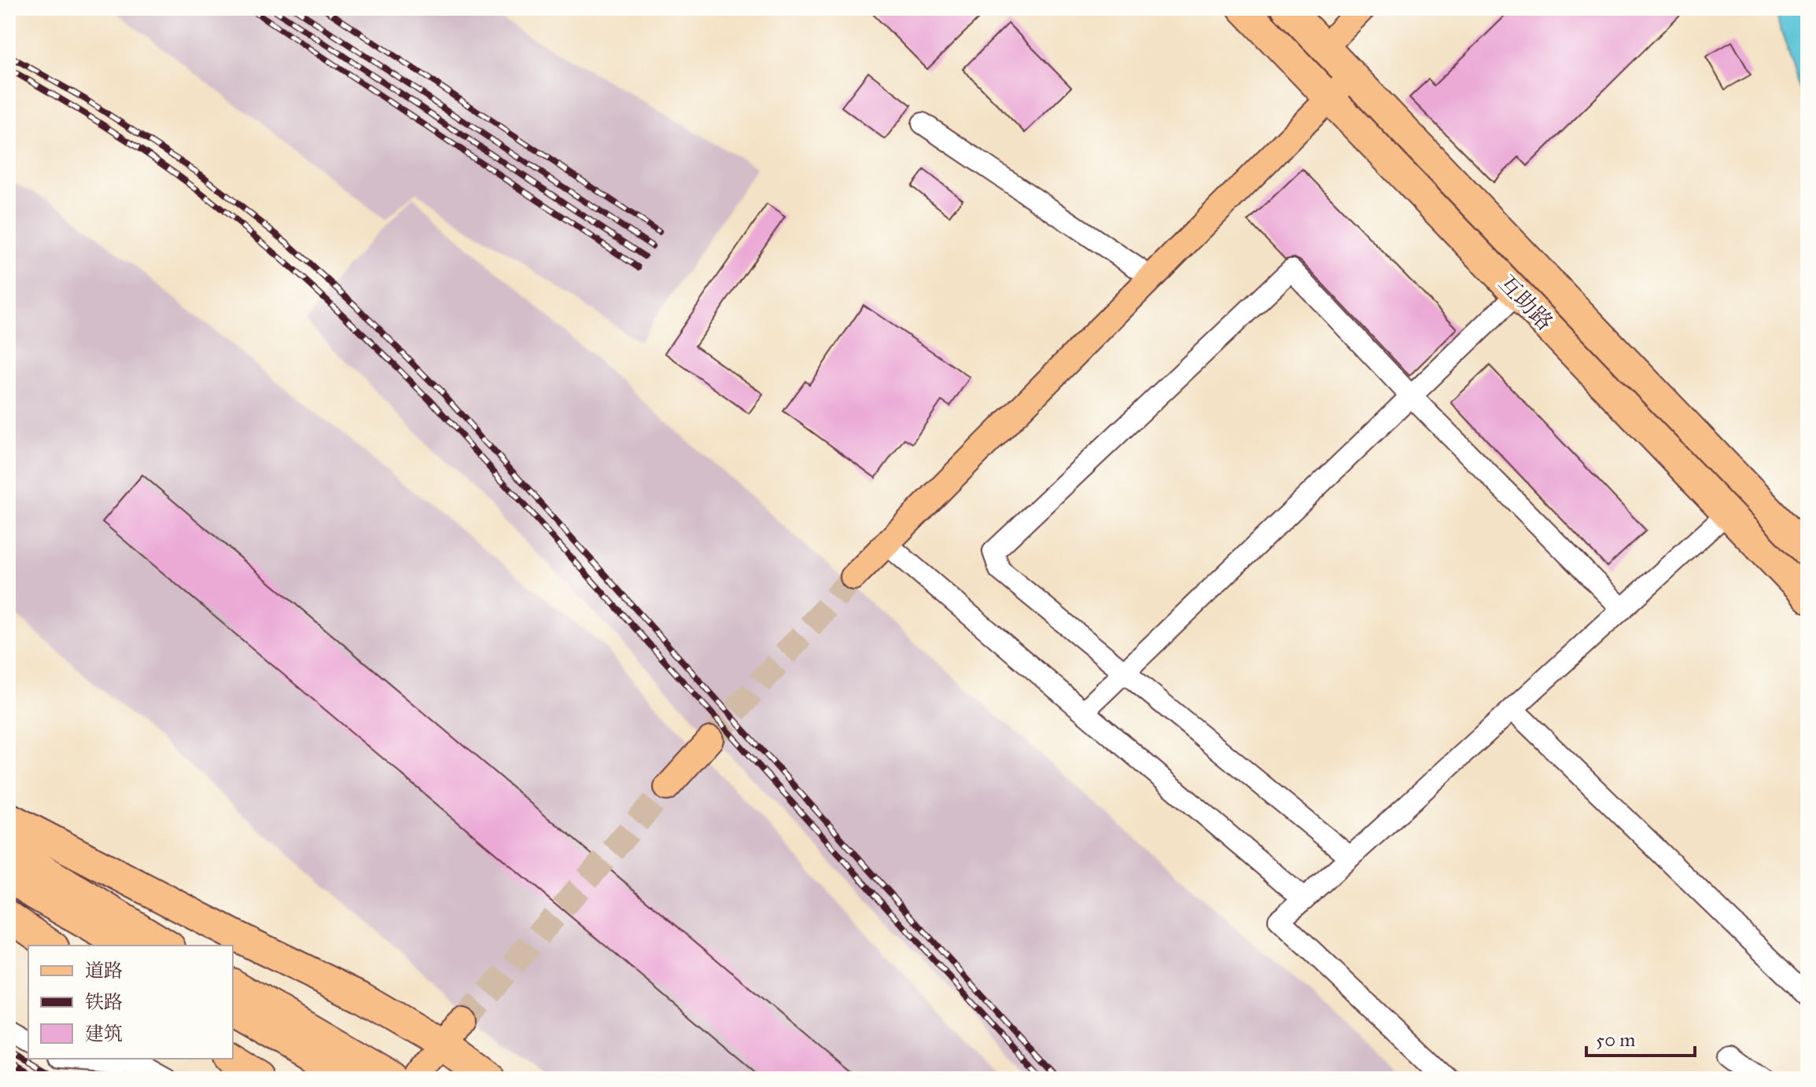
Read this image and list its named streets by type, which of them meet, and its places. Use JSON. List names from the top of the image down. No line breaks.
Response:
{"streets":{"highway":["互助路"]},"legend":["道路","铁路","建筑"],"scale_bar":"50 m"}
